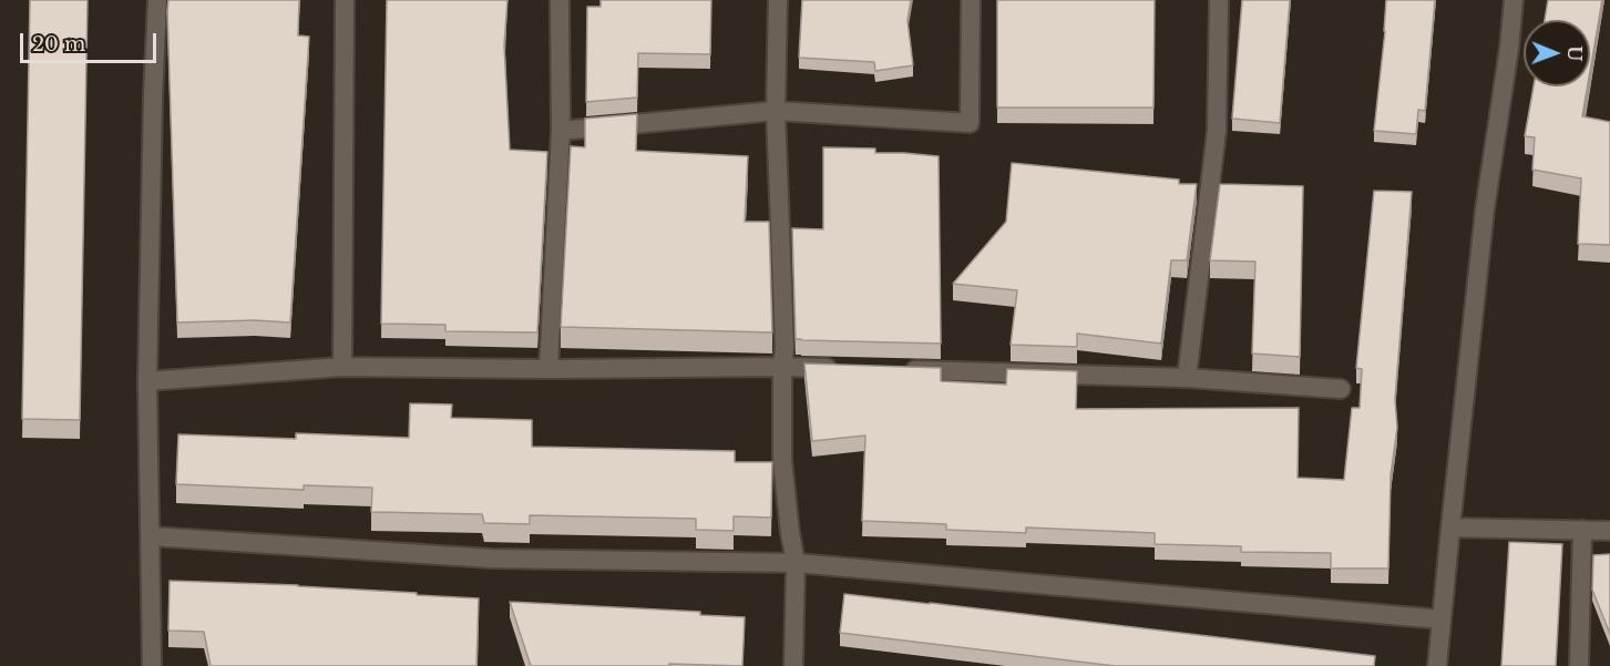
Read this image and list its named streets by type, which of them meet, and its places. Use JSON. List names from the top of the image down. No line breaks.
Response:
{"scale_bar":"20 m","north":"right"}
